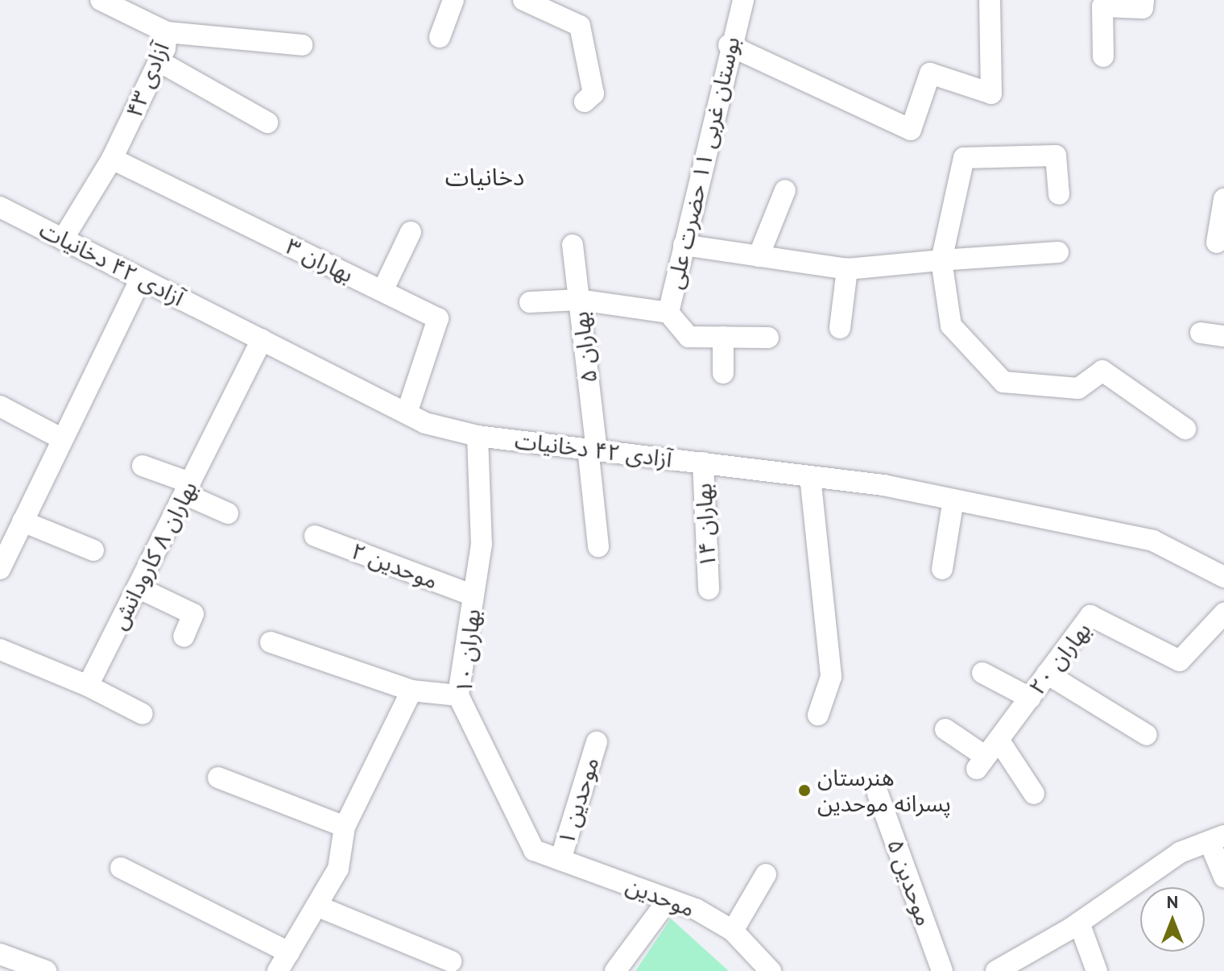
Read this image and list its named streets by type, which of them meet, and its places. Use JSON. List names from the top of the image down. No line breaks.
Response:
{"streets":{"street":["آزادی ۴۳","بوستان غربی ۱۱ حضرت علی","بهاران ۳","آزادی ۴۲ دخانیات","بهاران ۵","بهاران ۱۴","بهاران ۸ کارودانش","موحدین ۲","بهاران ۱۰","بهاران ۲۰","موحدین ۱","موحدین ۵","موحدین"]},"crossings":[["آزادی ۴۳","بهاران ۳"],["آزادی ۴۳","آزادی ۴۲ دخانیات"],["بوستان غربی ۱۱ حضرت علی","بهاران ۵"],["بهاران ۳","آزادی ۴۲ دخانیات"],["آزادی ۴۲ دخانیات","بهاران ۵"],["آزادی ۴۲ دخانیات","بهاران ۱۴"],["آزادی ۴۲ دخانیات","بهاران ۸ کارودانش"],["آزادی ۴۲ دخانیات","بهاران ۱۰"],["موحدین ۲","بهاران ۱۰"],["بهاران ۱۰","موحدین"],["موحدین ۱","موحدین"]],"districts":["دخانیات"],"places":["هنرستان پسرانه موحدین"],"north":"top"}
